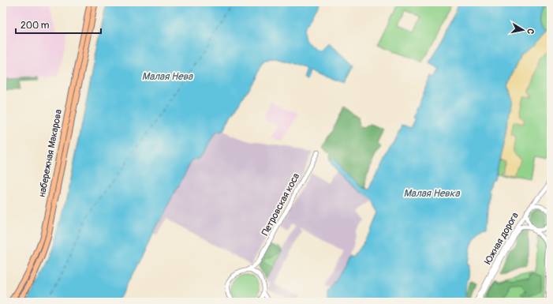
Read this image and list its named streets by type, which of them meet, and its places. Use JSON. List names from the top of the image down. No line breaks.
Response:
{"streets":{"main road":["набережная Макарова"],"street":["Петровская коса","Южная дорога"]},"water":["Малая Нева","Малая Невка"],"scale_bar":"200 m","north":"right"}
